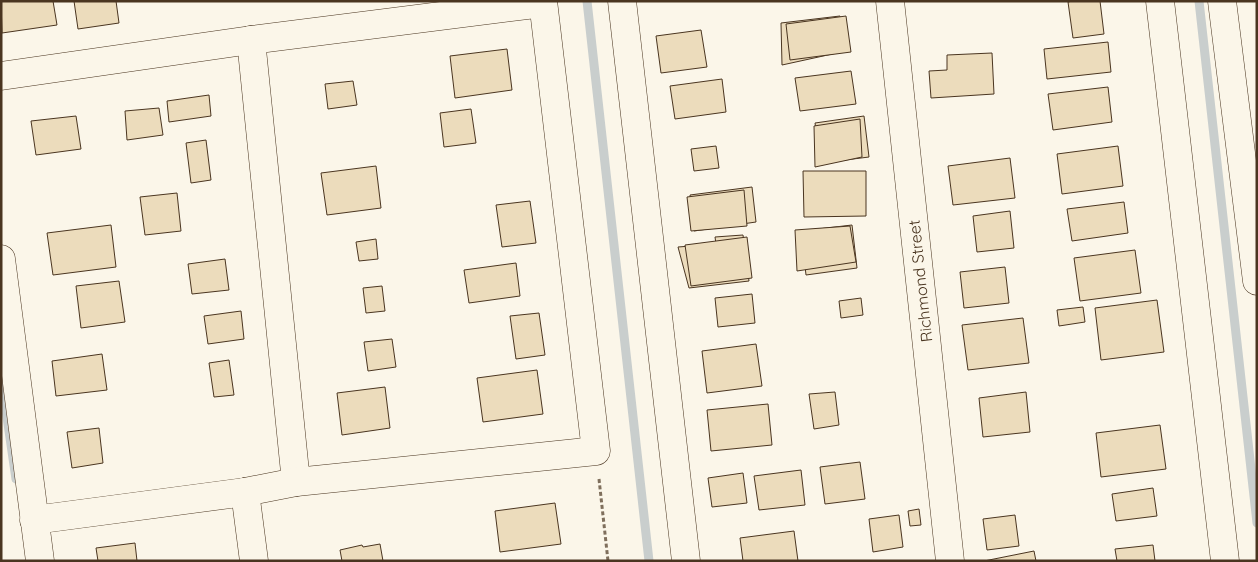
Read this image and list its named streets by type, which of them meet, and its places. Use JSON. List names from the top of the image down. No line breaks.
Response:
{"streets":{"street":["Richmond Street"]}}
